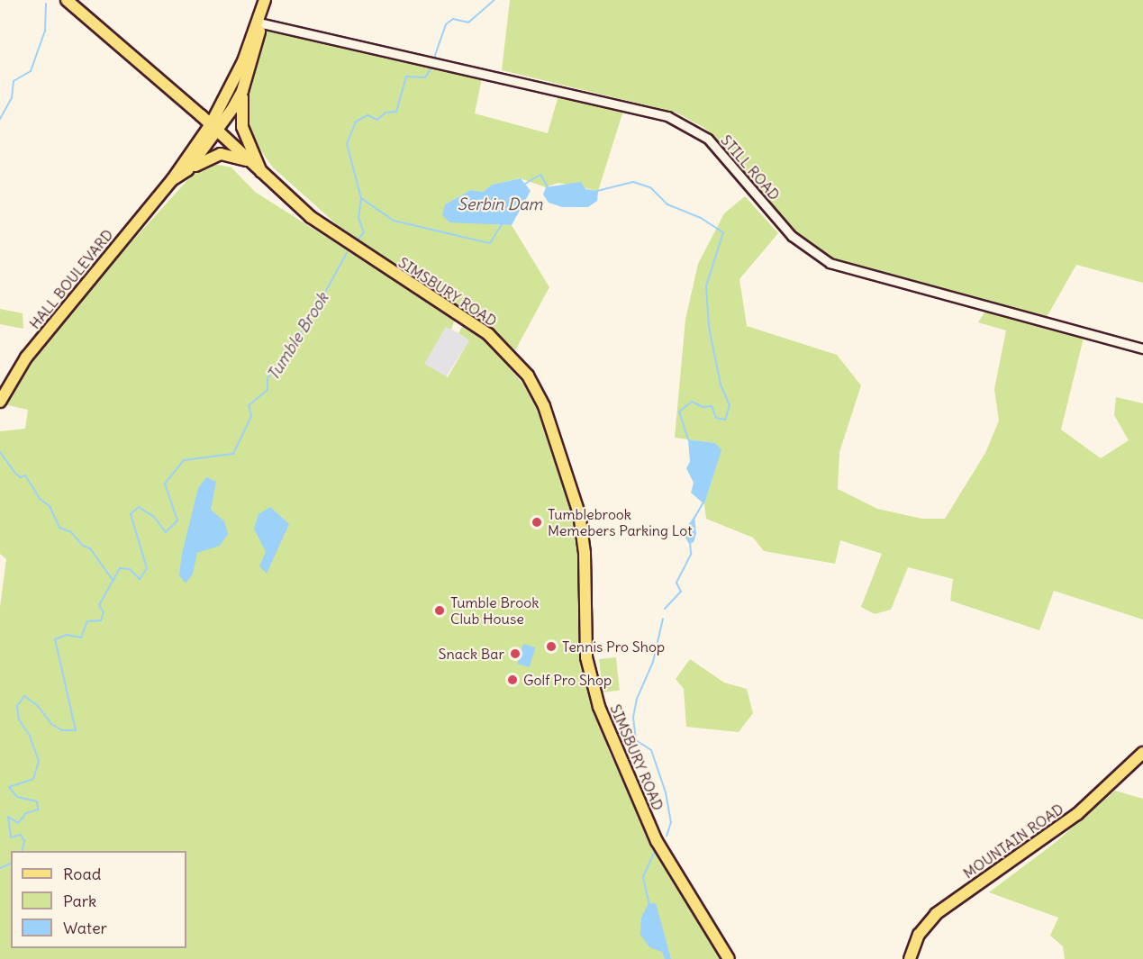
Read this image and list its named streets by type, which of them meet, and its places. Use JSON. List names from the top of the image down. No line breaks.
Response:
{"streets":{"main road":["HALL BOULEVARD","SIMSBURY ROAD","MOUNTAIN ROAD"],"street":["STILL ROAD"]},"crossings":[["HALL BOULEVARD","SIMSBURY ROAD"]],"water":["Serbin Dam","Tumble Brook"],"places":["Tumblebrook Memebers Parking Lot","Tumble Brook Club House","Tennis Pro Shop","Snack Bar","Golf Pro Shop"],"legend":["Road","Park","Water"]}
